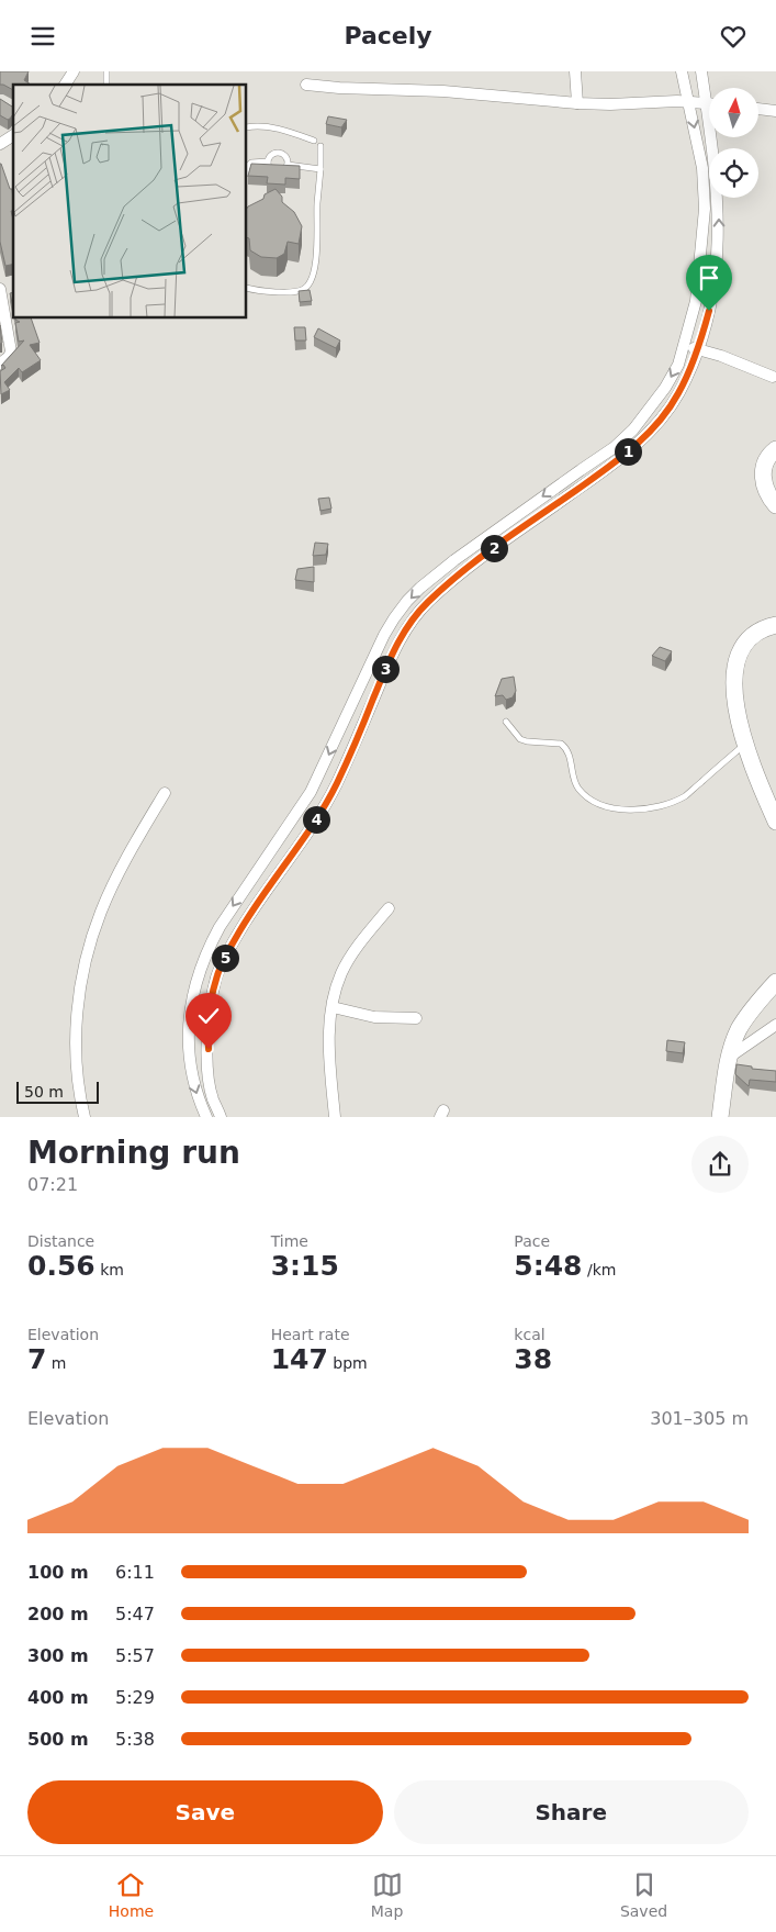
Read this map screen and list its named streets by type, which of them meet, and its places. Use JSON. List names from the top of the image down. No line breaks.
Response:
{"scale_bar":"50 m","north":"top","page":{"header":"Pacely","pins":["1","2","3","4","5"],"scale":"50 m","heading":["Morning run","07:21"],"stats":[["Distance","0.56 km"],["Time","3:15"],["Pace","5:48 /km"],["Elevation","7 m"],["Heart rate","147 bpm"],["kcal","38"]],"chart":["Elevation","301–305 m"],"list":[{"name":"100 m","note":"6:11"},{"name":"200 m","note":"5:47"},{"name":"300 m","note":"5:57"},{"name":"400 m","note":"5:29"},{"name":"500 m","note":"5:38"}],"buttons":["Save","Share"],"tabs":["Home","Map","Saved"]}}
